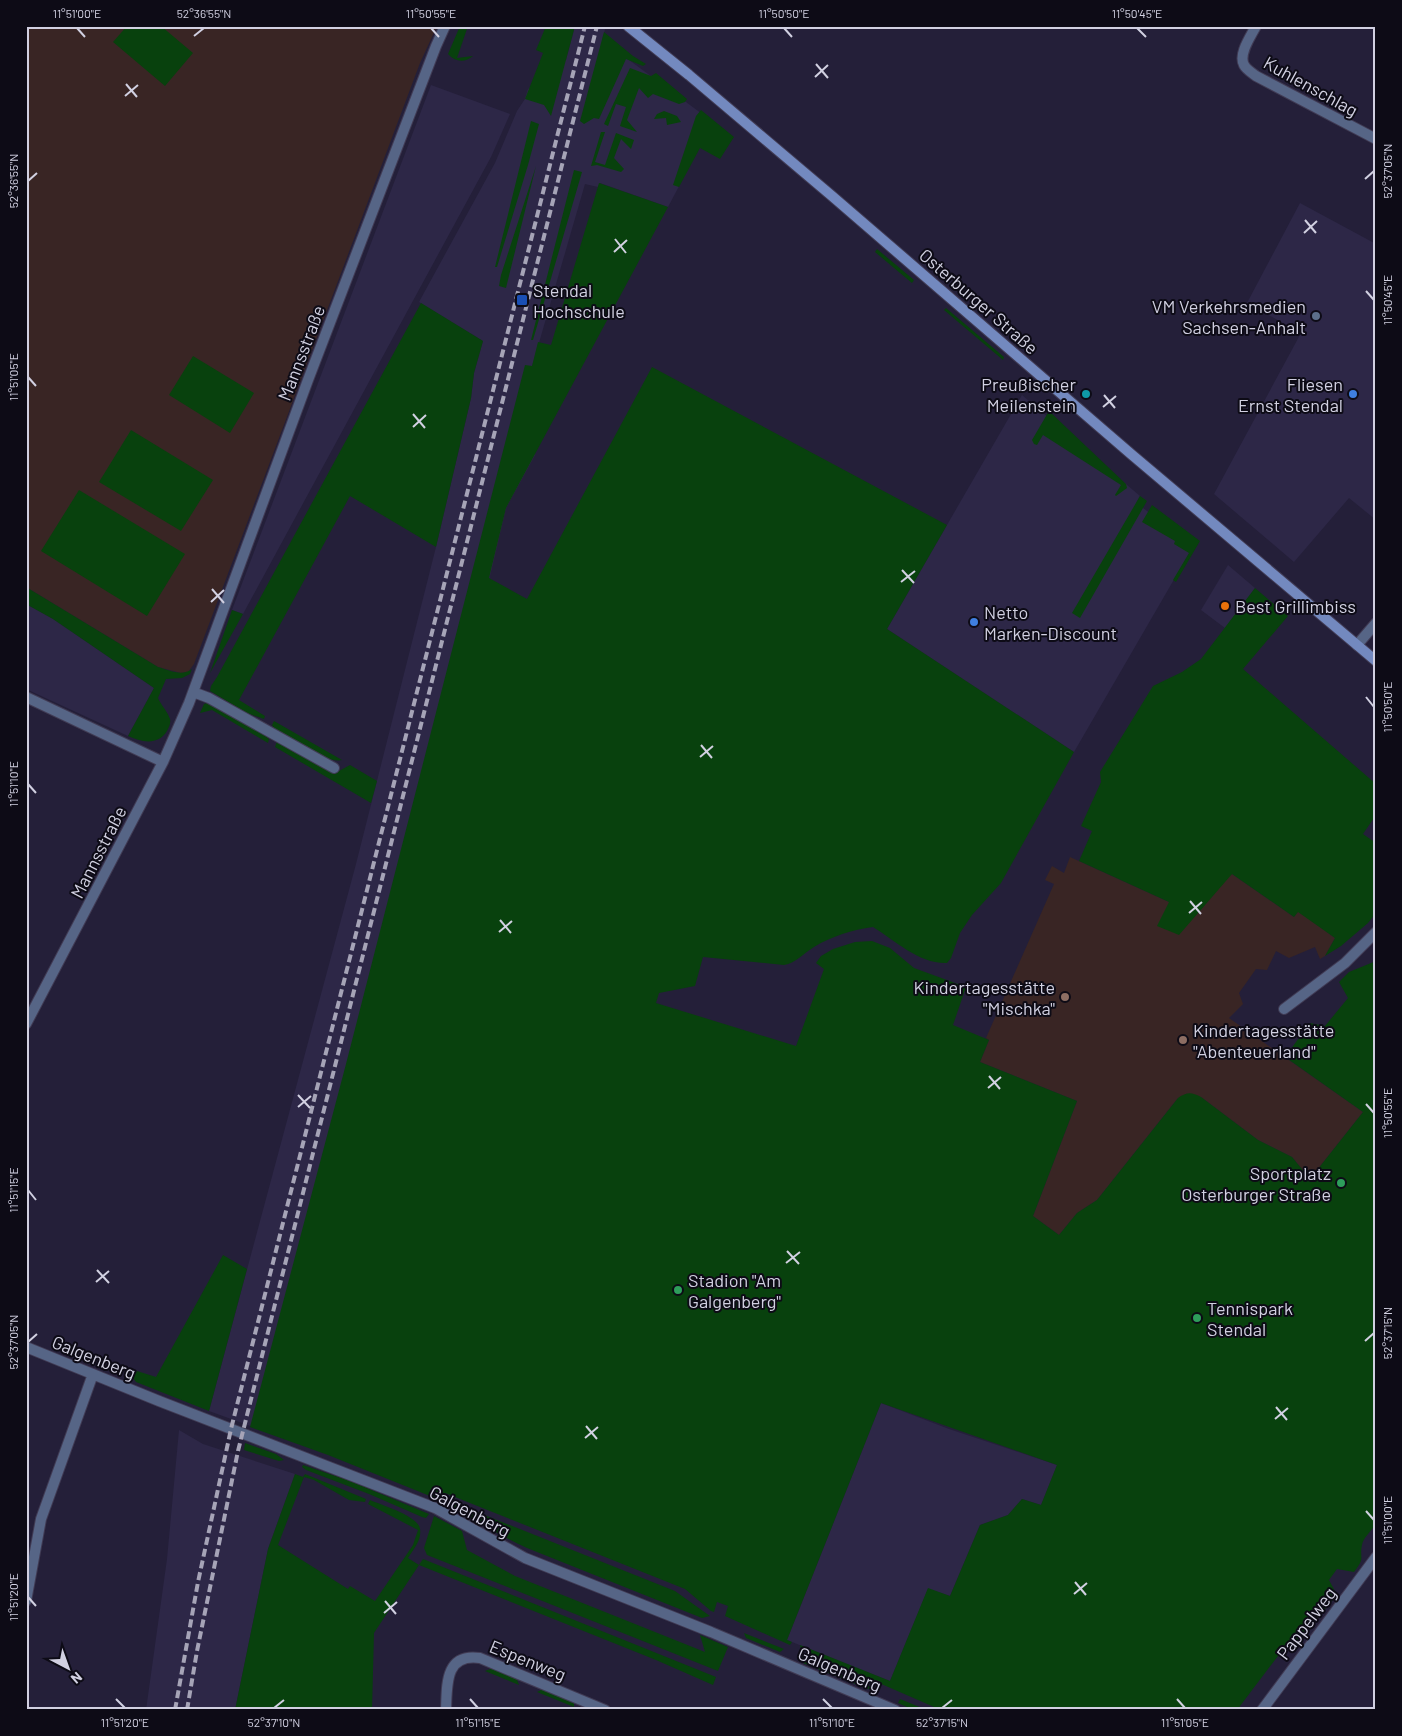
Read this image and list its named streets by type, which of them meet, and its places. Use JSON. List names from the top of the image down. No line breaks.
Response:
{"streets":{"street":["Kuhlenschlag","Osterburger Straße","Mannsstraße","Galgenberg","Pappelweg","Espenweg"]},"places":{"transit":["Stendal Hochschule"],"other":["VM Verkehrsmedien Sachsen-Anhalt","Preußischer Meilenstein","Fliesen Ernst Stendal","Best Grillimbiss","Netto Marken-Discount","Kindertagesstätte \"Mischka\"","Kindertagesstätte \"Abenteuerland\"","Sportplatz Osterburger Straße","Stadion \"Am Galgenberg\"","Tennispark Stendal"]},"north":"bottom right","coordinates":["11°51'00\"E","52°36'55\"N","11°50'55\"E","11°50'50\"E","11°50'45\"E","52°37'05\"N","11°51'05\"E","11°51'10\"E","11°51'15\"E","52°37'15\"N","11°51'20\"E","52°37'10\"N"]}
